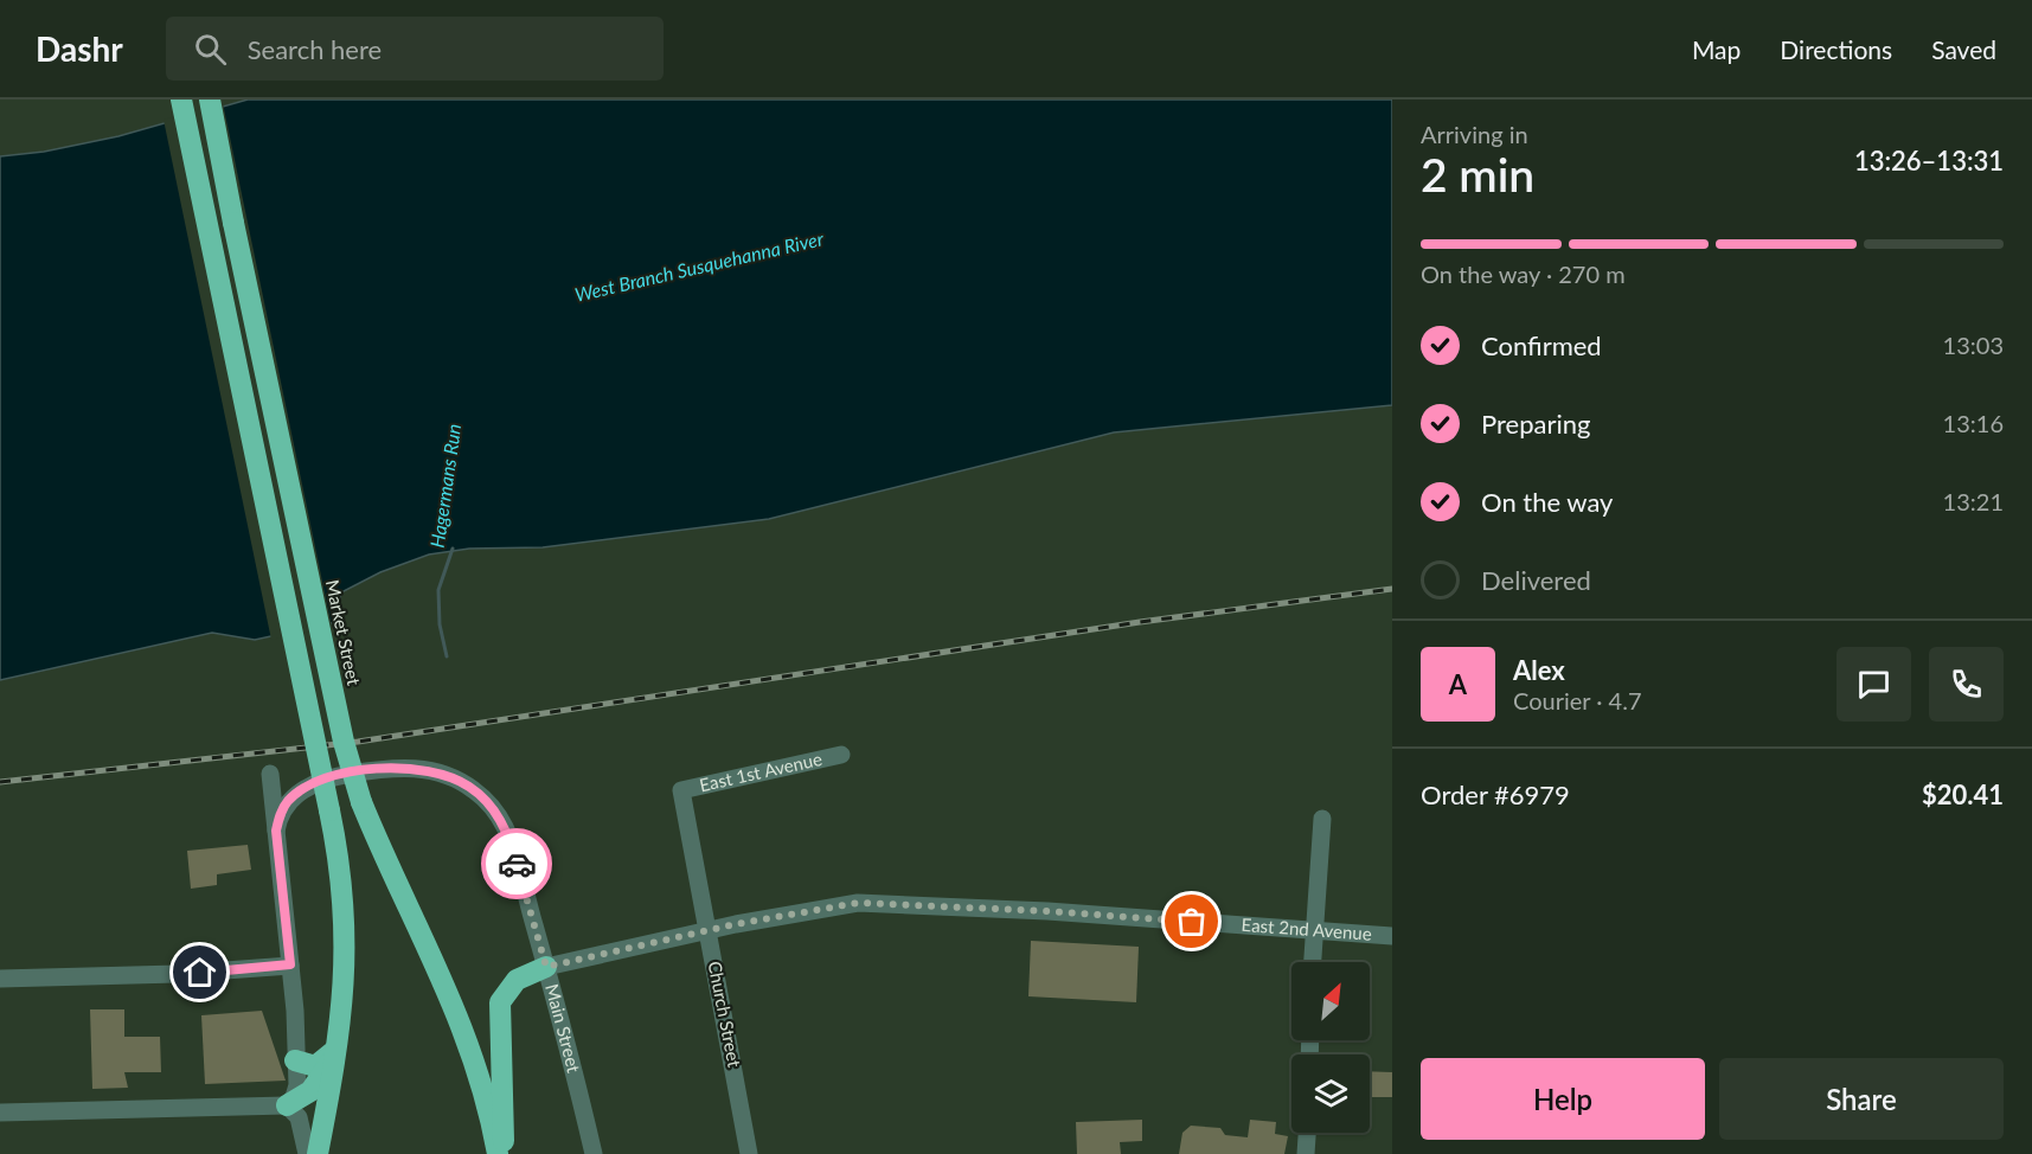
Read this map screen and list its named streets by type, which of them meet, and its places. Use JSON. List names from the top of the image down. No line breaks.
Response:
{"streets":{"highway":["Market Street"],"street":["East 1st Avenue","East 2nd Avenue","Church Street","Main Street"]},"crossings":[["East 1st Avenue","Church Street"],["East 2nd Avenue","Church Street"],["East 2nd Avenue","Main Street"]],"water":["West Branch Susquehanna River","Hagermans Run"],"north":"top right","page":{"header":"Dashr","search":"Search here","nav":["Map","Directions","Saved"],"heading":["2 min","Arriving in","13:26–13:31"],"panel":["Alex","Courier · 4.7","Order #6979","$20.41"],"bar":"On the way · 270 m","list":[["Confirmed","13:03"],["Preparing","13:16"],["On the way","13:21"],"Delivered"],"round":"A","buttons":["Help","Share"]}}
